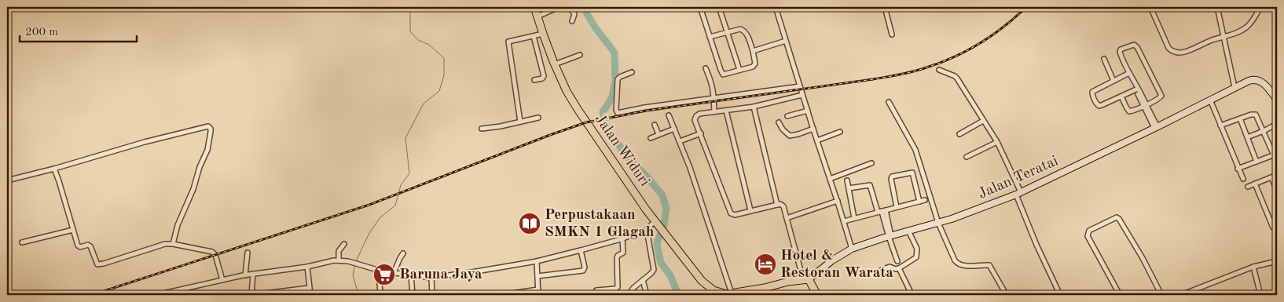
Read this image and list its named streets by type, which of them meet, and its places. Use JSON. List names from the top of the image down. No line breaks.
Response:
{"streets":{"main road":["Jalan Widuri"],"street":["Jalan Teratai"]},"crossings":[["Jalan Widuri","Jalan Teratai"]],"places":{"library":["Perpustakaan SMKN 1 Glagah"],"hotel":["Hotel & Restoran Warata"],"supermarket":["Baruna Jaya"]},"scale_bar":"200 m"}
